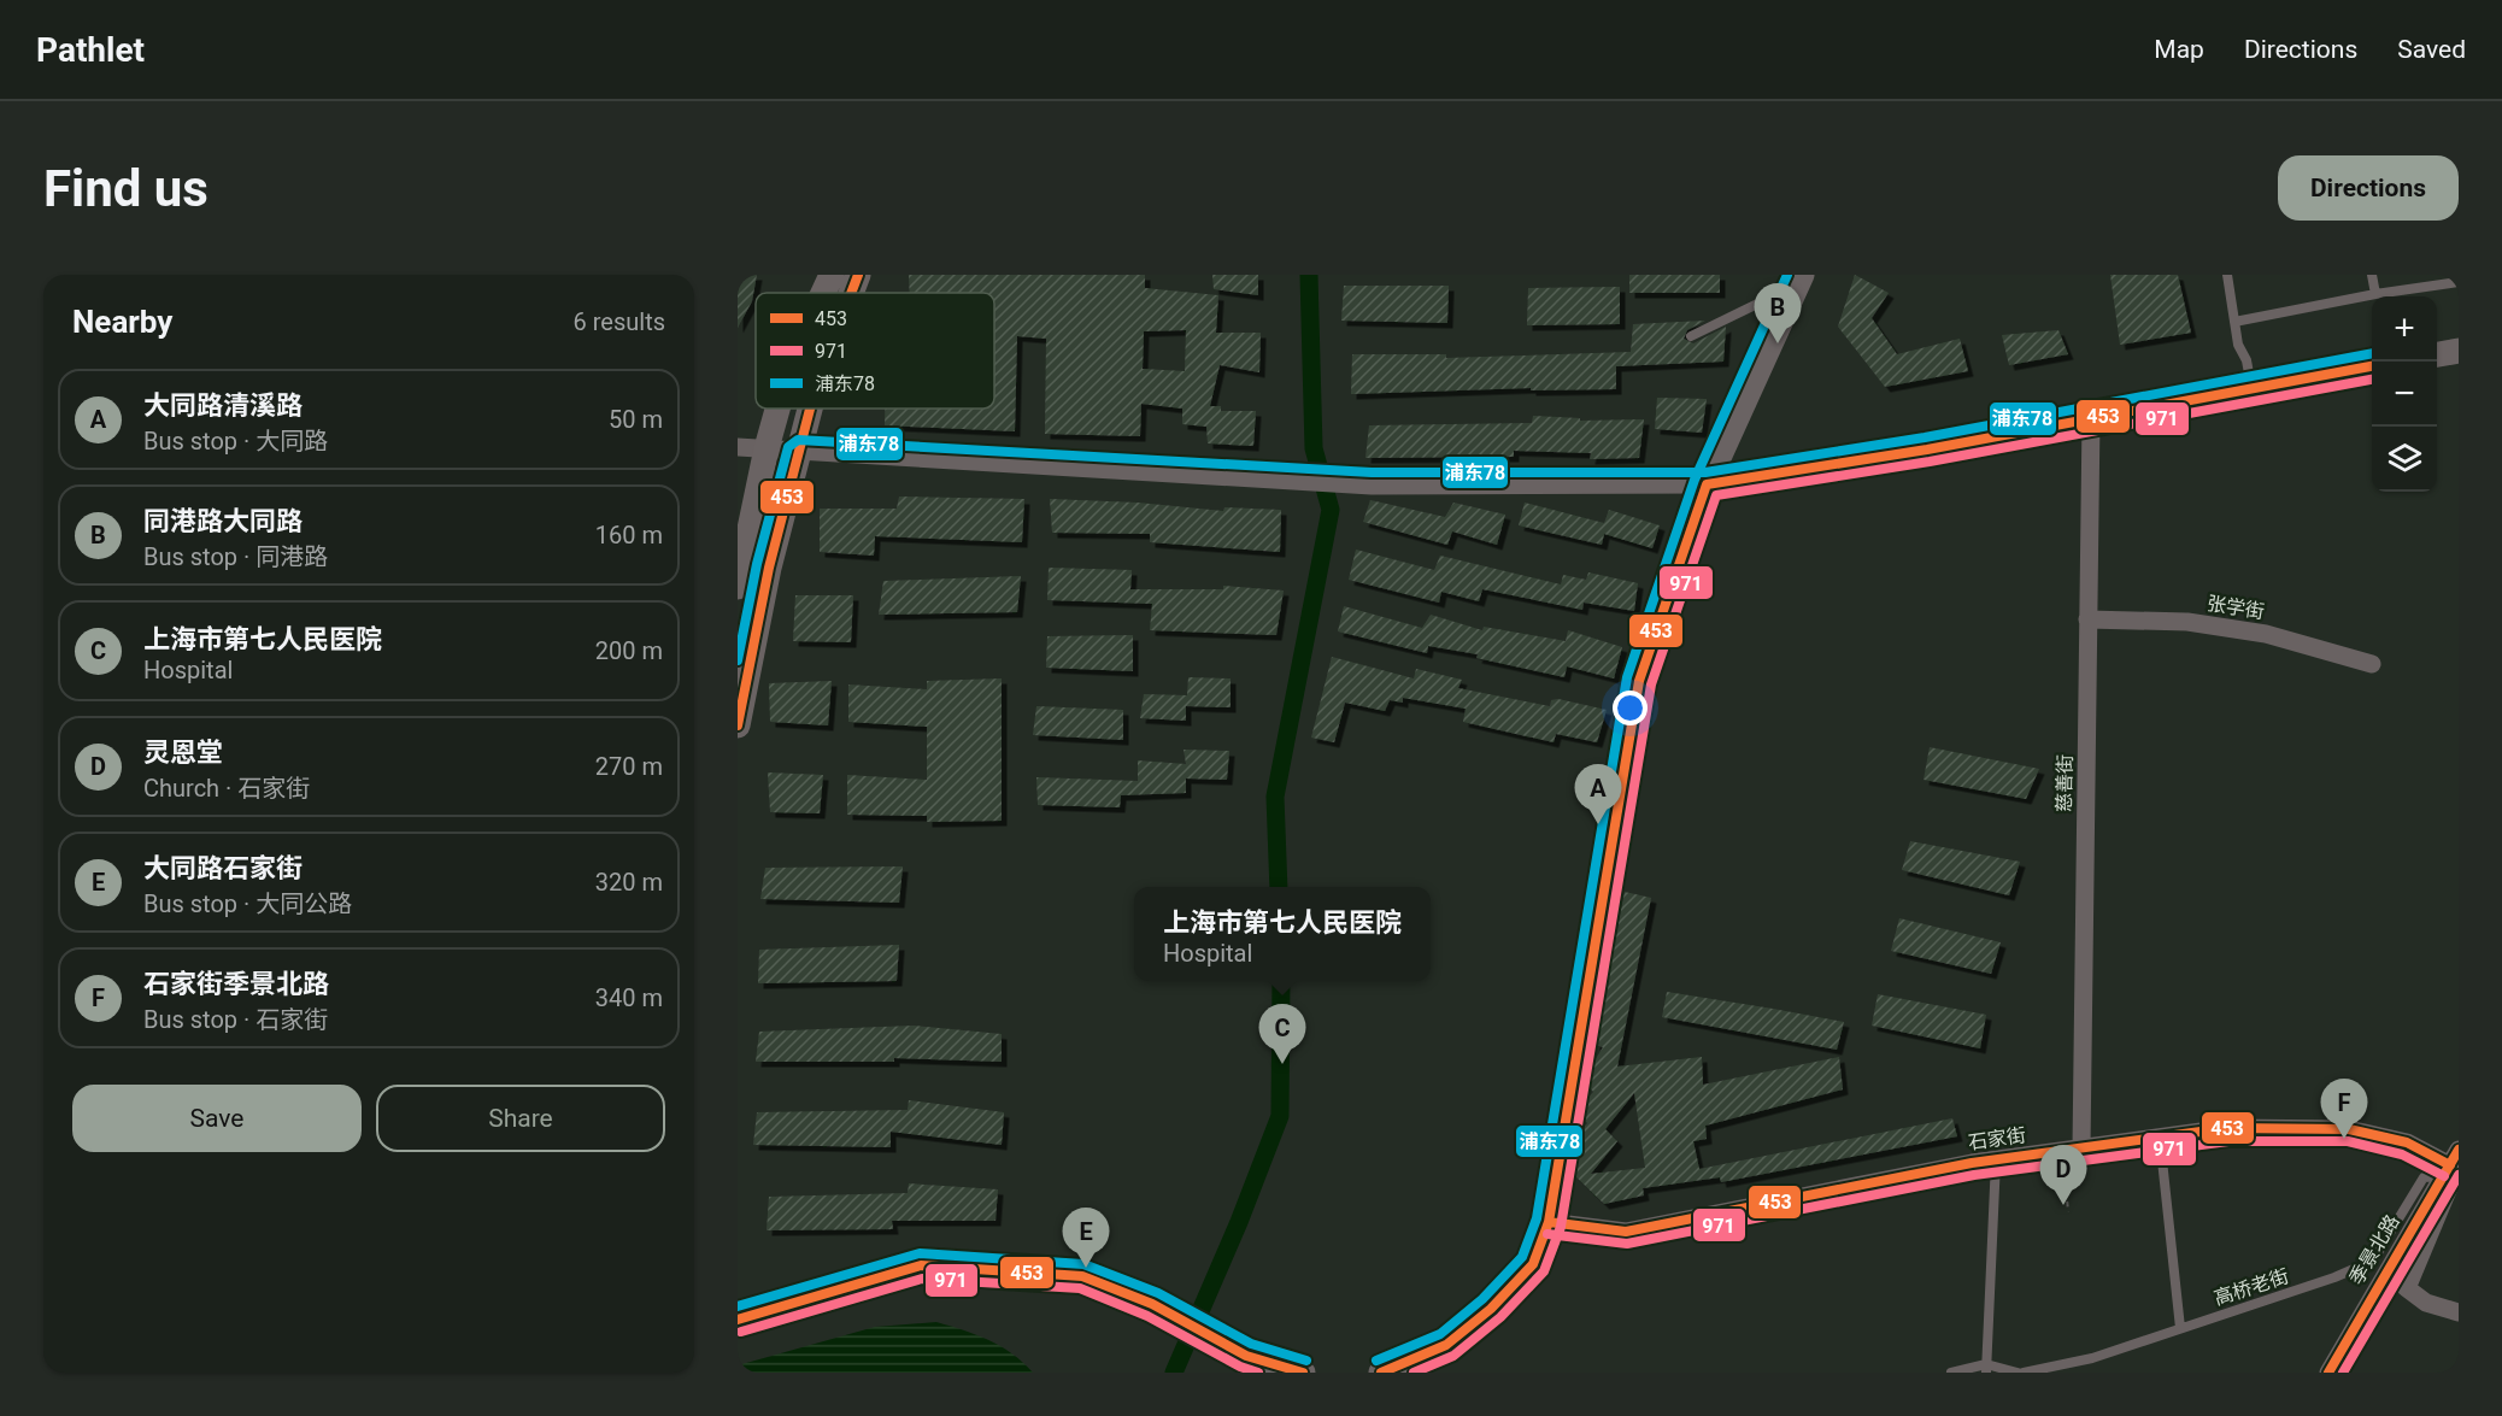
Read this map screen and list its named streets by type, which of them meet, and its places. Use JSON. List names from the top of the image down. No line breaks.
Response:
{"streets":{"street":["张学街","慈善街","石家街","季景北路"],"lane":["高桥老街"]},"crossings":[["张学街","慈善街"],["慈善街","石家街"],["石家街","季景北路"],["石家街","高桥老街"],["季景北路","高桥老街"]],"lines":["transit line 453","transit line 浦东78","transit line 971"],"legend":["453","971","浦东78"],"page":{"header":"Pathlet","nav":["Map","Directions","Saved"],"buttons":["Directions",["Save","Share"]],"title":"Find us","heading":["Nearby","6 results"],"pins":["B","A","C","F","D","E"],"map_buttons":["+","−"],"list":[{"mark":"A","name":"大同路清溪路","note":"Bus stop · 大同路","value":"50 m"},{"mark":"B","name":"同港路大同路","note":"Bus stop · 同港路","value":"160 m"},{"mark":"C","name":"上海市第七人民医院","note":"Hospital","value":"200 m"},{"mark":"D","name":"灵恩堂","note":"Church · 石家街","value":"270 m"},{"mark":"E","name":"大同路石家街","note":"Bus stop · 大同公路","value":"320 m"},{"mark":"F","name":"石家街季景北路","note":"Bus stop · 石家街","value":"340 m"}],"popup":["上海市第七人民医院","Hospital"]}}
